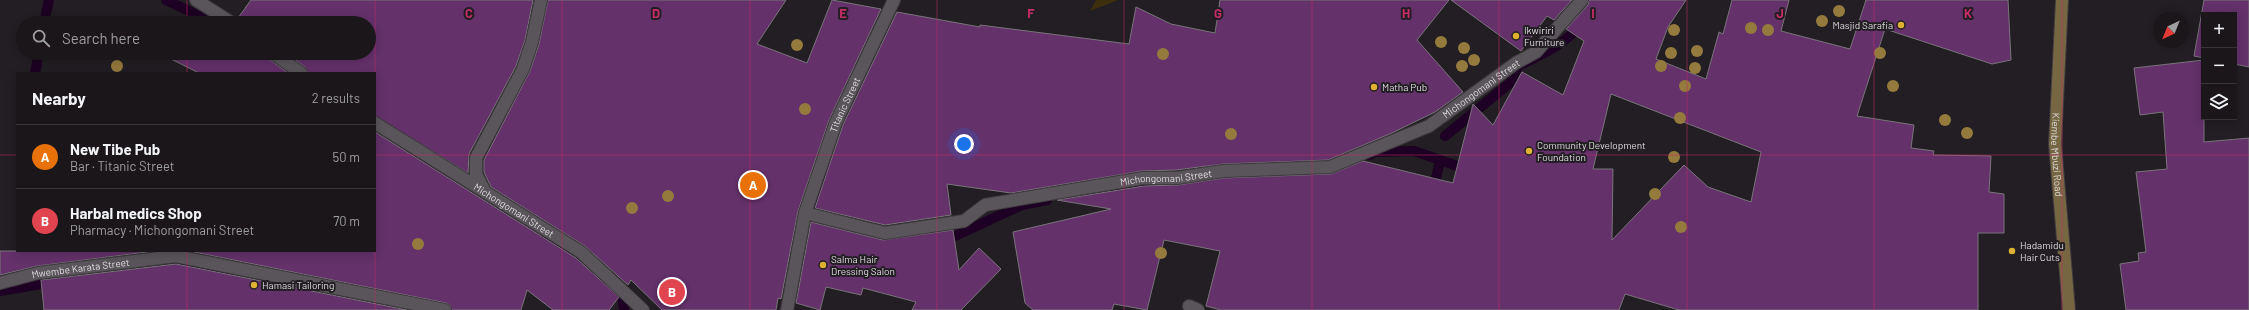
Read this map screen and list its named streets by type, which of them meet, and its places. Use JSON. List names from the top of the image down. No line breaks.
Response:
{"streets":{"main road":["Kiembe Mbuzi Road"],"street":["Michongomani Street","Titanic Street","Mwembe Karata Street"]},"crossings":[["Michongomani Street","Titanic Street"]],"places":["Masjid Sarafia","Ikwiriri Furniture","Matha Pub","Community Development Foundation","Hadamidu Hair Cuts","Salma Hair Dressing Salon","Hamasi Tailoring"],"north":"bottom left","page":{"map_buttons":["+","−"],"search":"Search here","heading":["Nearby","2 results"],"list":[{"mark":"A","name":"New Tibe Pub","note":"Bar · Titanic Street","value":"50 m"},{"mark":"B","name":"Harbal medics Shop","note":"Pharmacy · Michongomani Street","value":"70 m"}],"pins":["A","B"]},"grid":{"columns":["C","D","E","F","G","H","I","J","K"]}}
